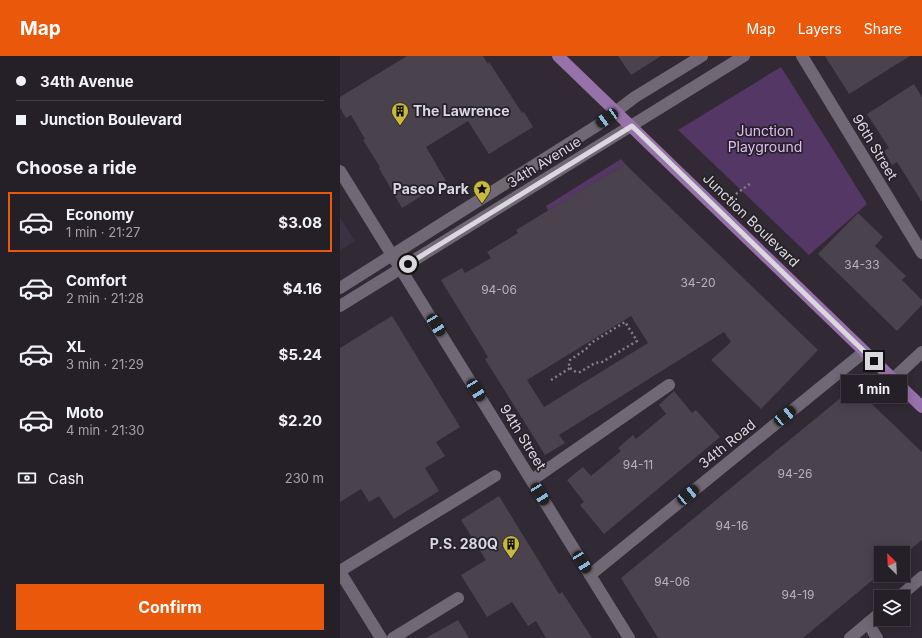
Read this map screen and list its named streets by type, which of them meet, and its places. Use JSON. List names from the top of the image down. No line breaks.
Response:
{"streets":{"main road":["Junction Boulevard"],"street":["96th Street","34th Avenue","94th Street","34th Road"]},"crossings":[["34th Avenue","Junction Boulevard"],["34th Avenue","94th Street"],["Junction Boulevard","34th Road"],["94th Street","34th Road"]],"parks":["Junction Playground"],"places":{"building":["The Lawrence","P.S. 280Q"],"place":["Paseo Park"]},"house_numbers":["34-33","34-20","94-06","94-11","94-26","94-16","94-06","94-19"],"north":"top left","page":{"header":"Map","nav":["Map","Layers","Share"],"banner":["34th Avenue","Junction Boulevard"],"heading":"Choose a ride","list":[{"name":"Economy","note":"1 min · 21:27","value":"$3.08"},{"name":"Comfort","note":"2 min · 21:28","value":"$4.16"},{"name":"XL","note":"3 min · 21:29","value":"$5.24"},{"name":"Moto","note":"4 min · 21:30","value":"$2.20"}],"bubble":"1 min","pay":["Cash","230 m"],"buttons":"Confirm"}}
